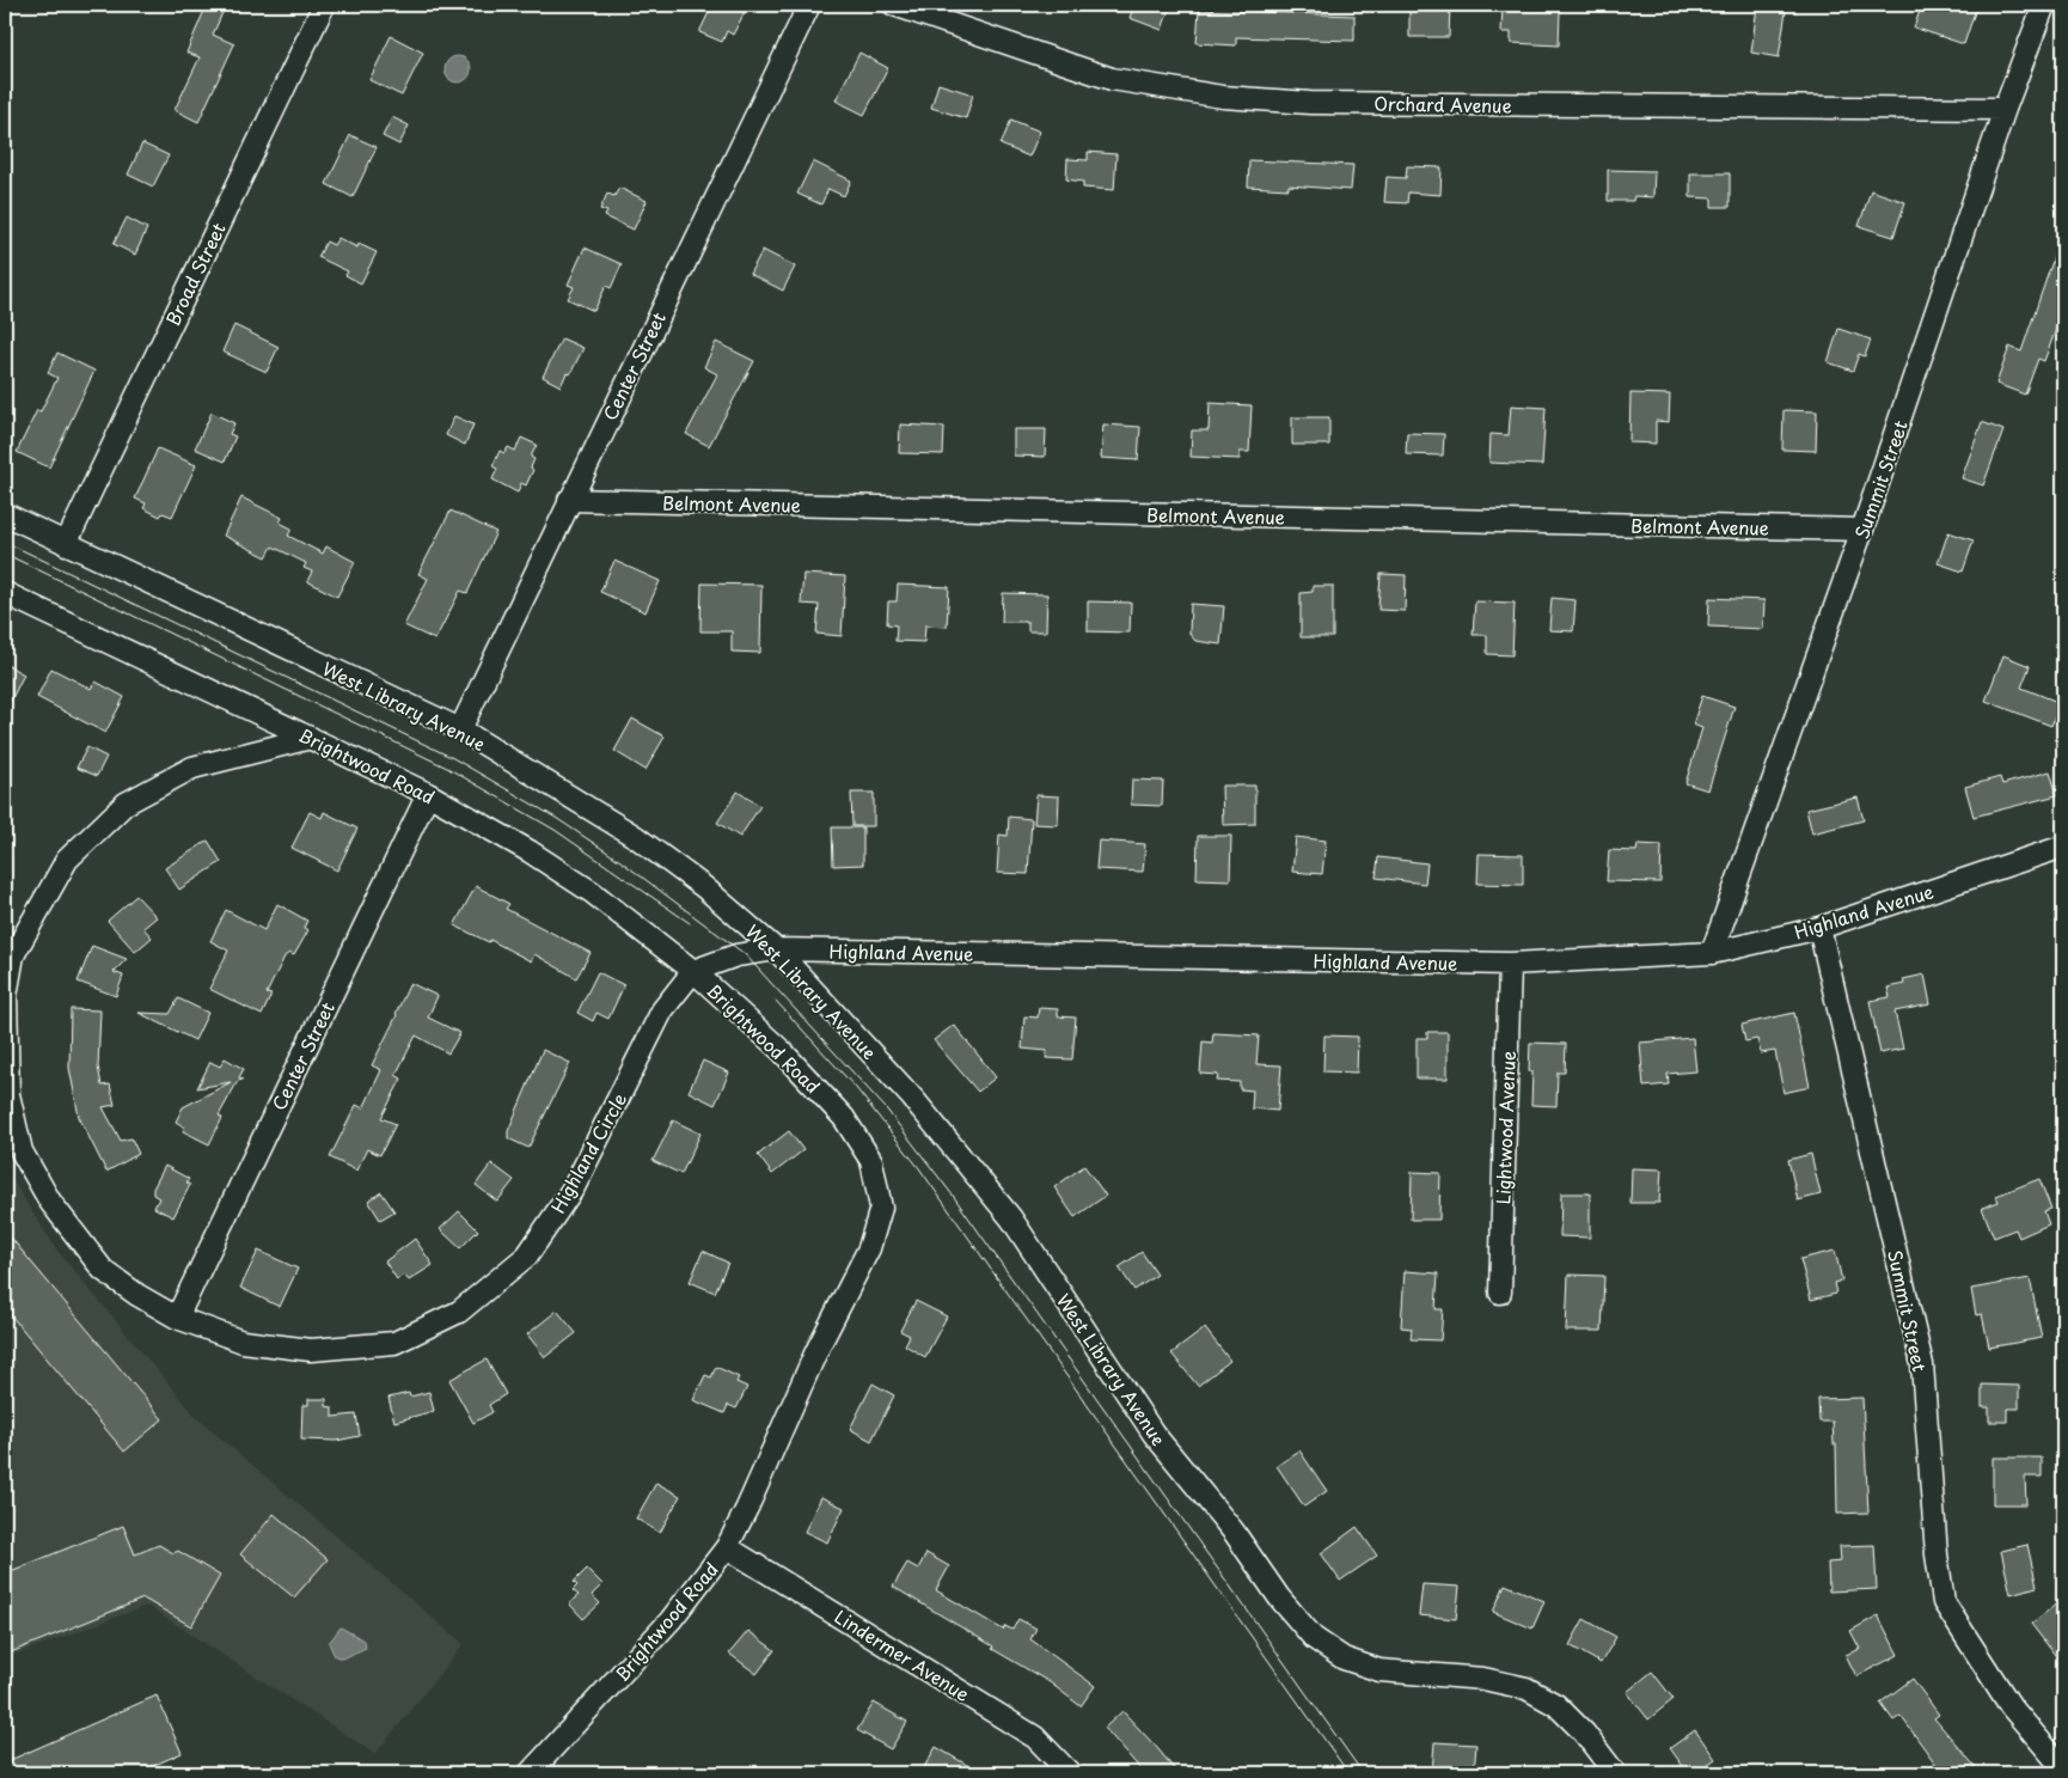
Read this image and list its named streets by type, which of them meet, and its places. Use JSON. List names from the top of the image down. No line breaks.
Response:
{"streets":{"street":["Orchard Avenue","Broad Street","Center Street","Summit Street","Belmont Avenue","West Library Avenue","Brightwood Road","Highland Avenue","Lightwood Avenue","Highland Circle","Lindermer Avenue"]},"crossings":[["Orchard Avenue","Summit Street"],["Broad Street","West Library Avenue"],["Center Street","Belmont Avenue"],["Center Street","West Library Avenue"],["Center Street","Brightwood Road"],["Center Street","Highland Circle"],["Summit Street","Belmont Avenue"],["Summit Street","Highland Avenue"],["West Library Avenue","Highland Avenue"],["Brightwood Road","Highland Avenue"],["Brightwood Road","Highland Circle"],["Brightwood Road","Lindermer Avenue"],["Highland Avenue","Lightwood Avenue"],["Highland Avenue","Highland Circle"]]}
